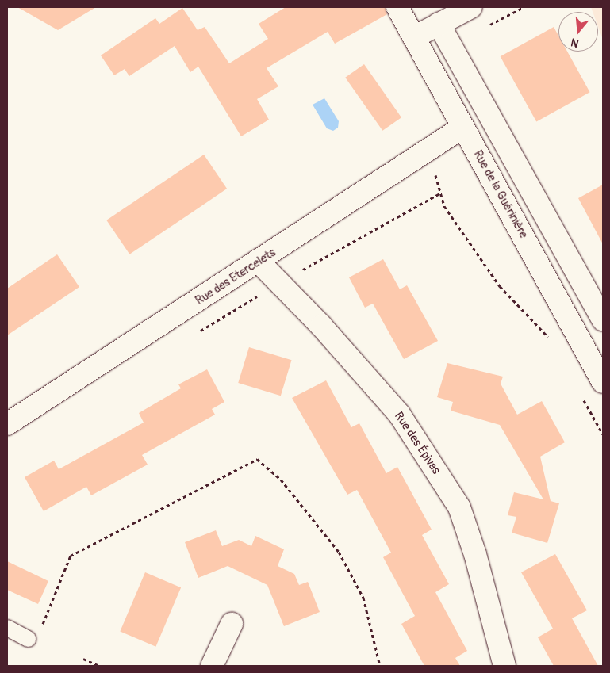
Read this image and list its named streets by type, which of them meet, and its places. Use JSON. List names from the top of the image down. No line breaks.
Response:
{"streets":{"street":["Rue de la Guérinière","Rue des Etercelets","Rue des Épivas"]},"crossings":[["Rue de la Guérinière","Rue des Etercelets"],["Rue des Etercelets","Rue des Épivas"]],"north":"bottom"}
